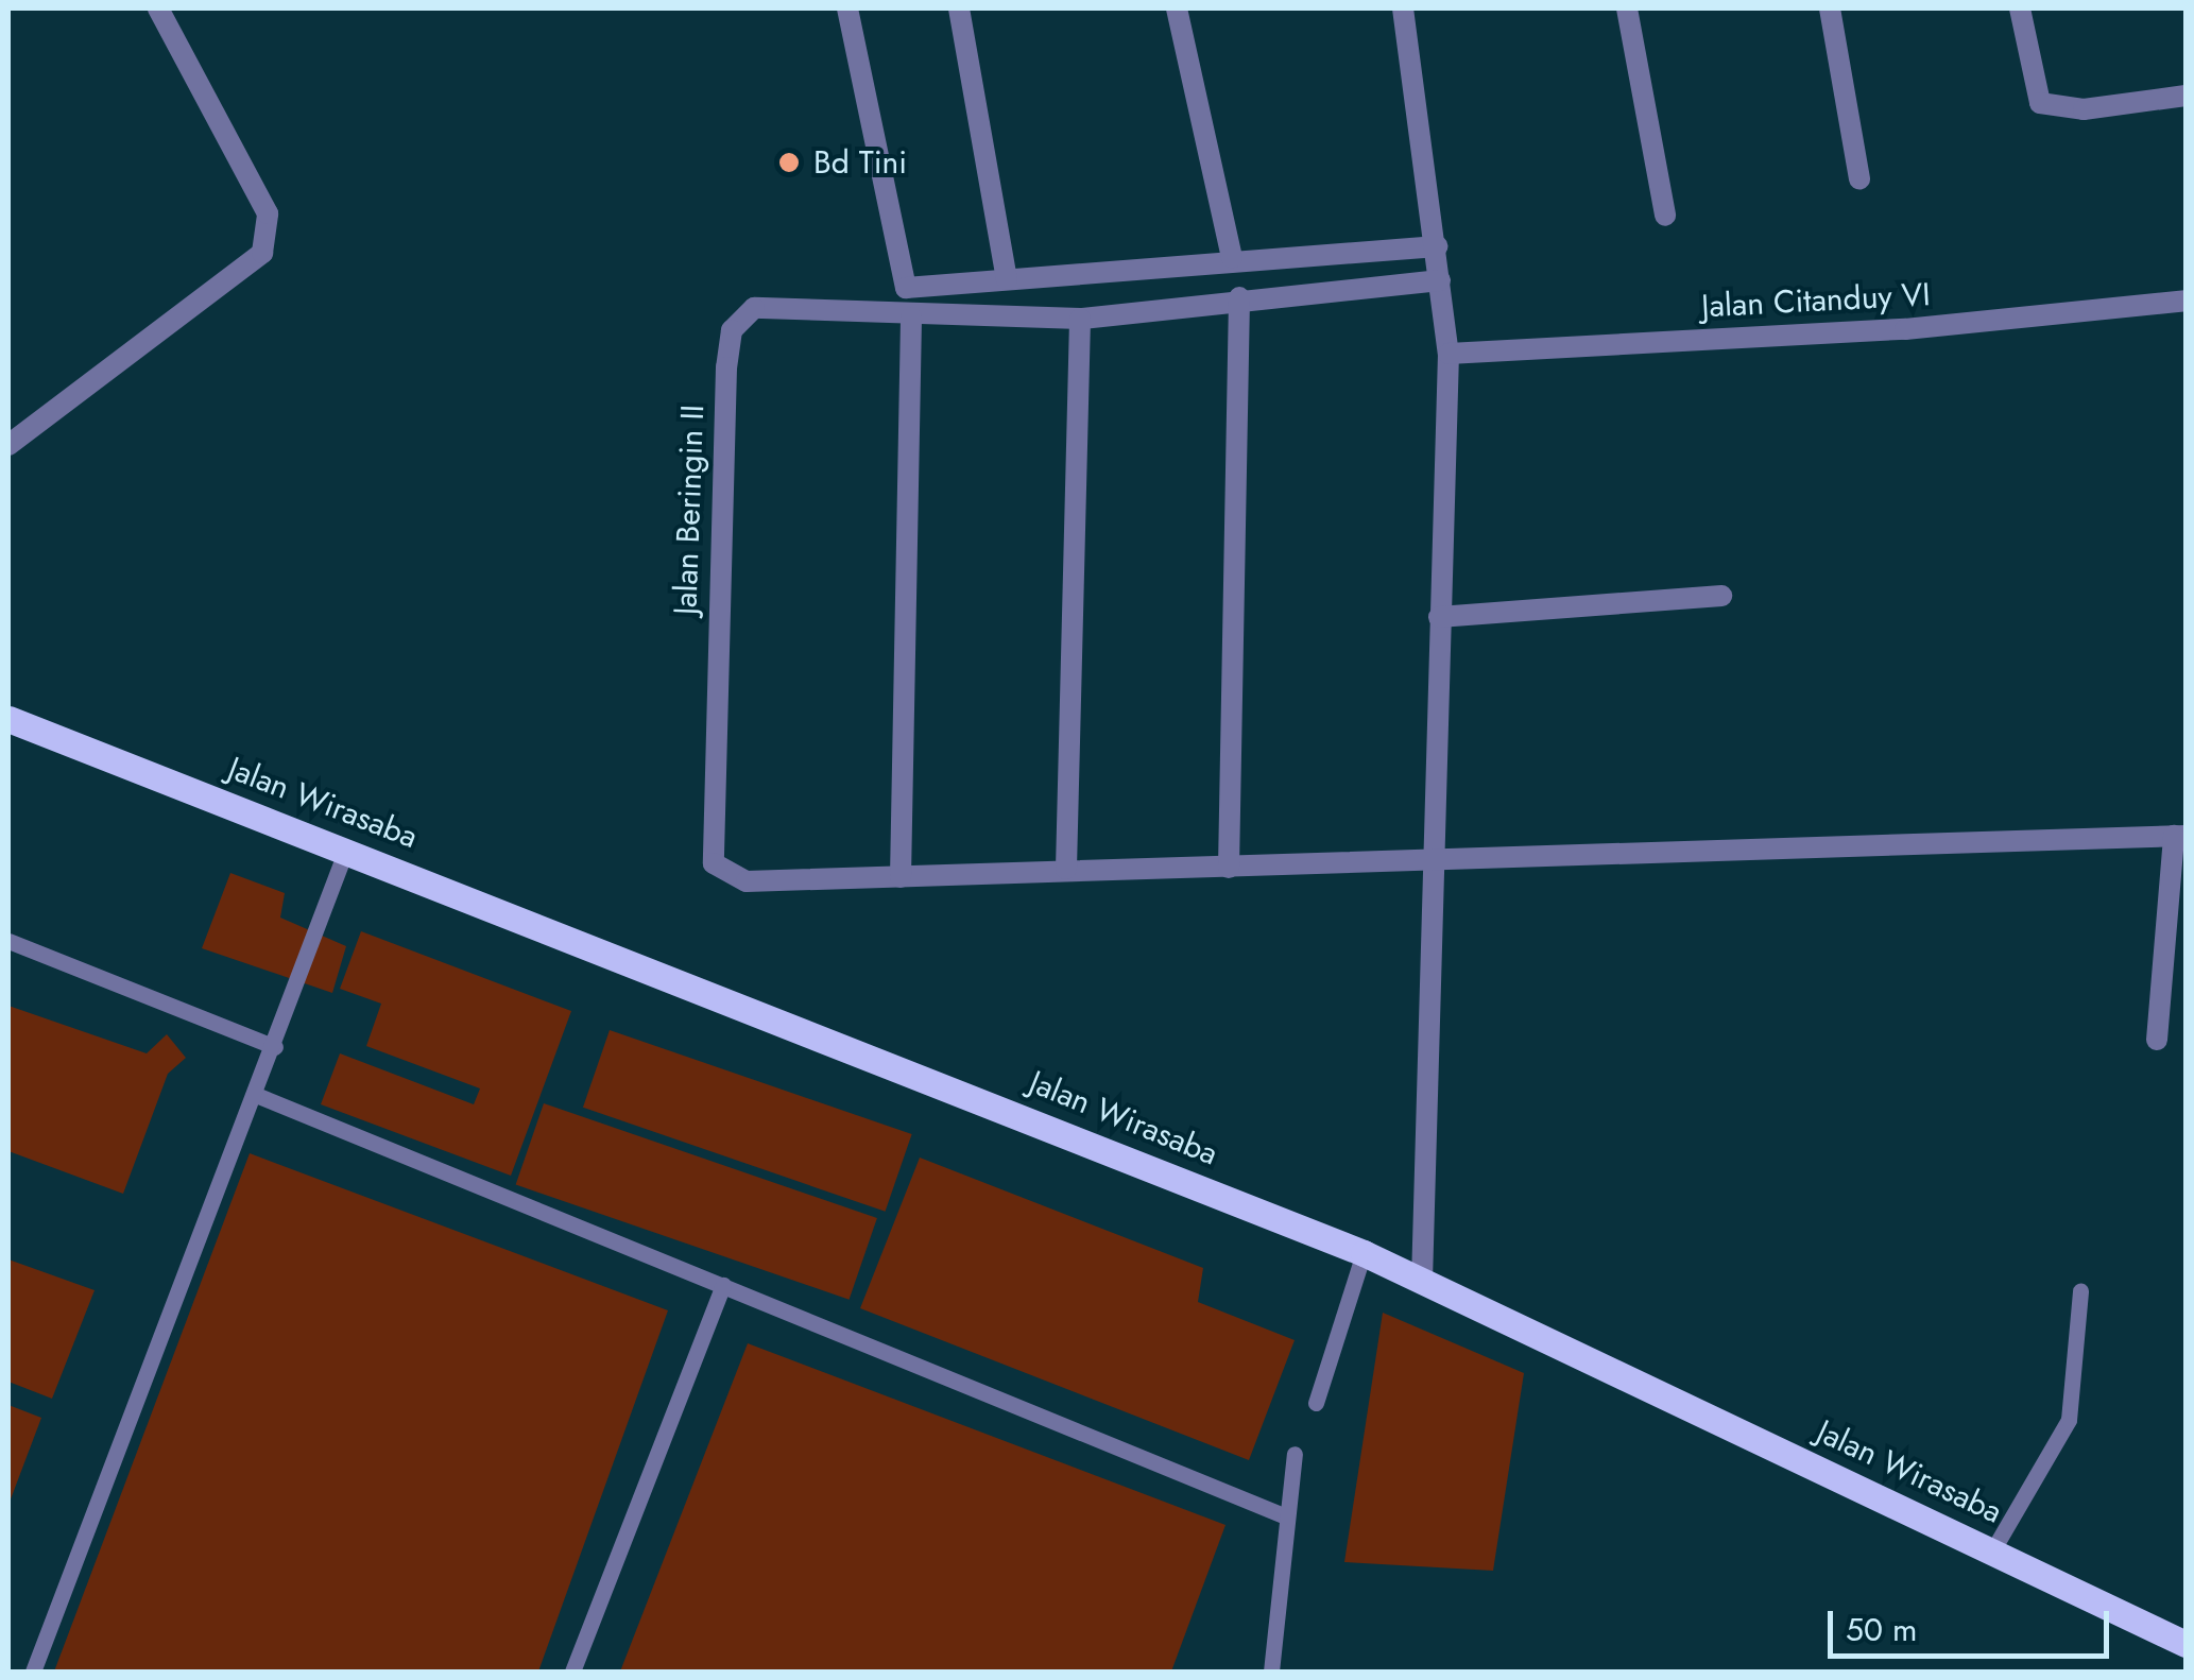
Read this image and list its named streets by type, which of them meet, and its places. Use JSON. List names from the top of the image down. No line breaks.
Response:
{"streets":{"main road":["Jalan Wirasaba"],"street":["Jalan Citanduy VI","Jalan Beringin II"]},"places":["Bd Tini"],"scale_bar":"50 m"}
